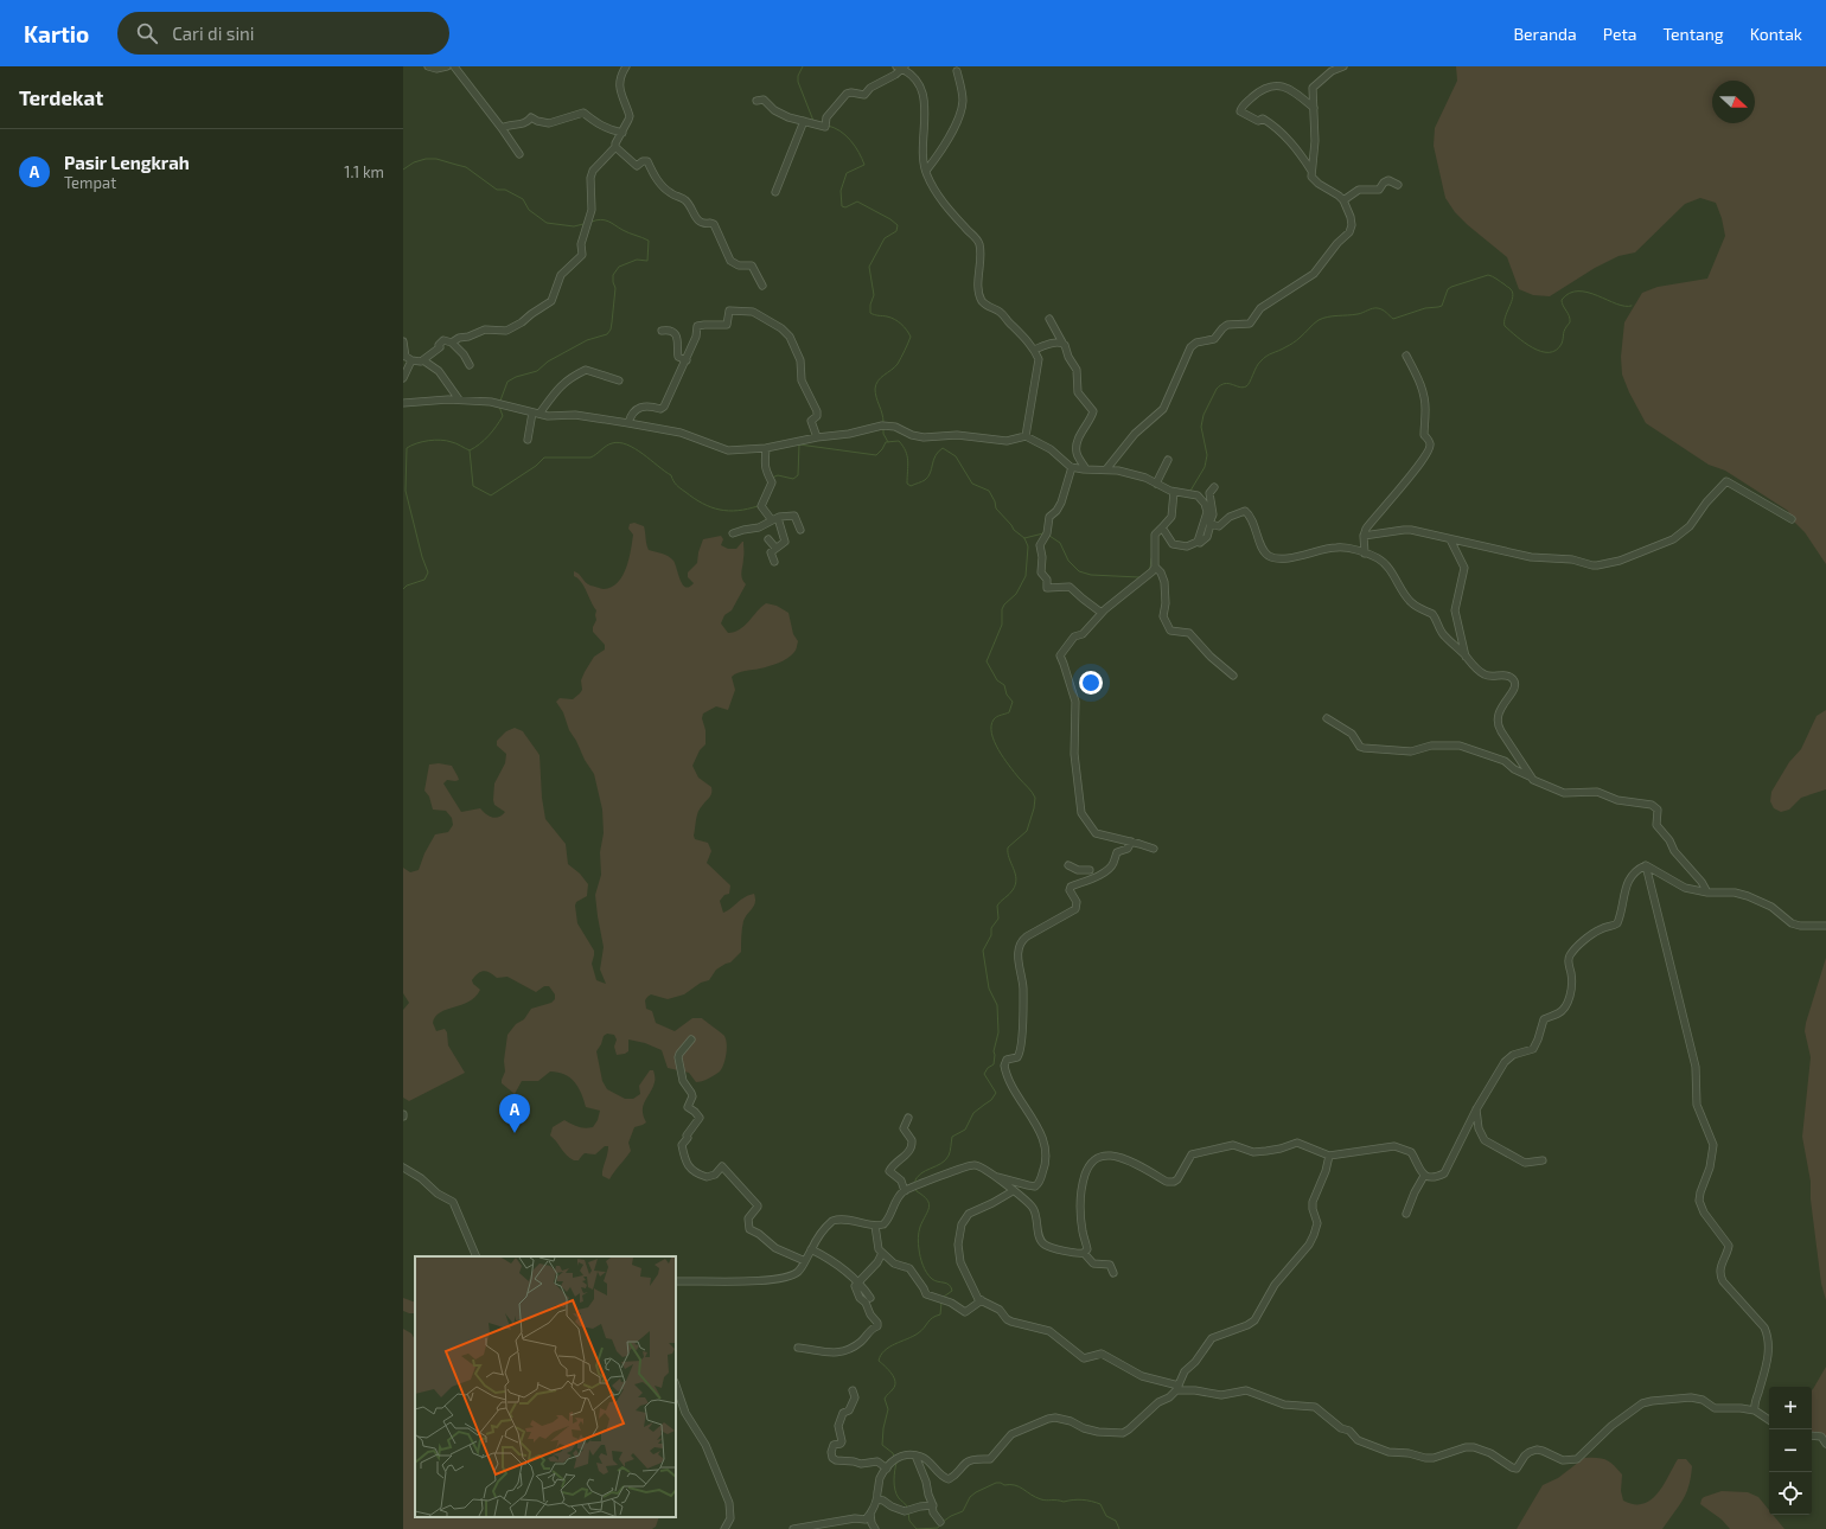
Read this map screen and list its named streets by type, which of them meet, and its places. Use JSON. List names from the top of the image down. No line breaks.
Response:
{"north":"right","page":{"header":"Kartio","search":"Cari di sini","nav":["Beranda","Peta","Tentang","Kontak"],"heading":"Terdekat","list":[{"mark":"A","name":"Pasir Lengkrah","note":"Tempat","value":"1.1 km"}],"pins":"A","map_buttons":["+","−"]}}
